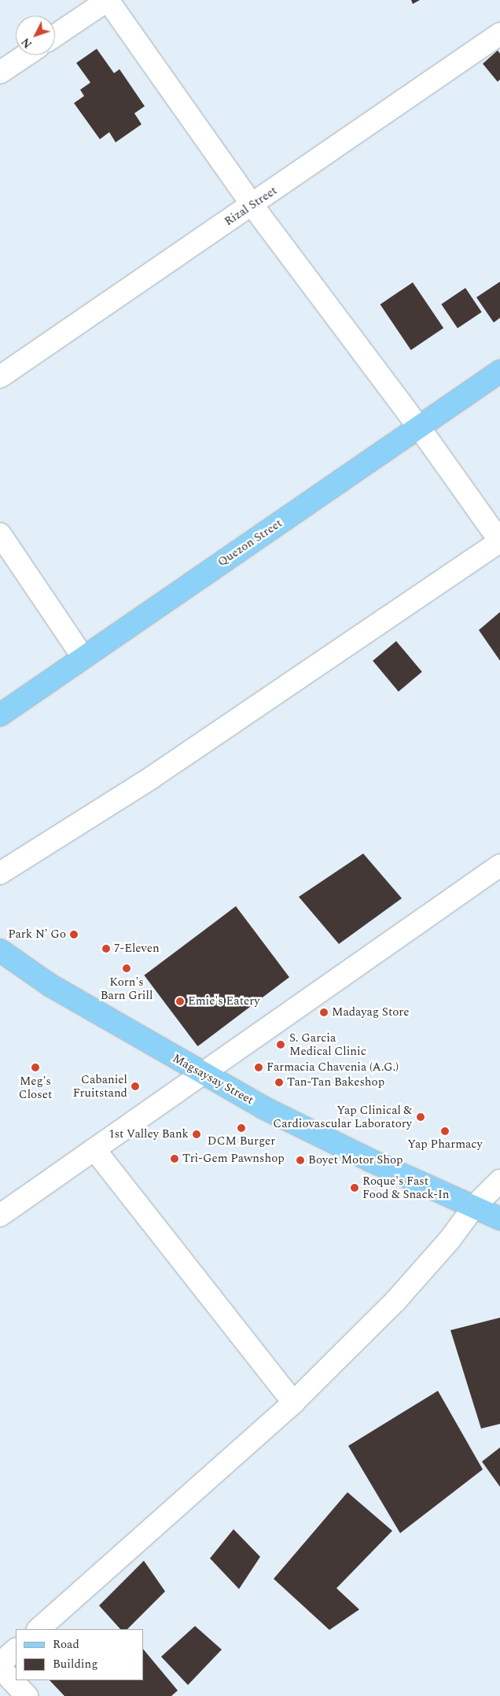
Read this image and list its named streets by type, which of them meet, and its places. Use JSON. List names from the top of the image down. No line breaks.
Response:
{"streets":{"main road":["Quezon Street","Magsaysay Street"],"street":["Rizal Street"]},"places":["Park N' Go","7-Eleven","Korn's Barn Grill","Emie's Eatery","Madayag Store","S. Garcia Medical Clinic","Meg's Closet","Farmacia Chavenia (A.G.)","Tan-Tan Bakeshop","Cabaniel Fruitstand","Yap Clinical & Cardiovascular Laboratory","DCM Burger","Yap Pharmacy","1st Valley Bank","Tri-Gem Pawnshop","Boyet Motor Shop","Roque's Fast Food & Snack-In"],"legend":["Road","Building"],"north":"bottom left"}
